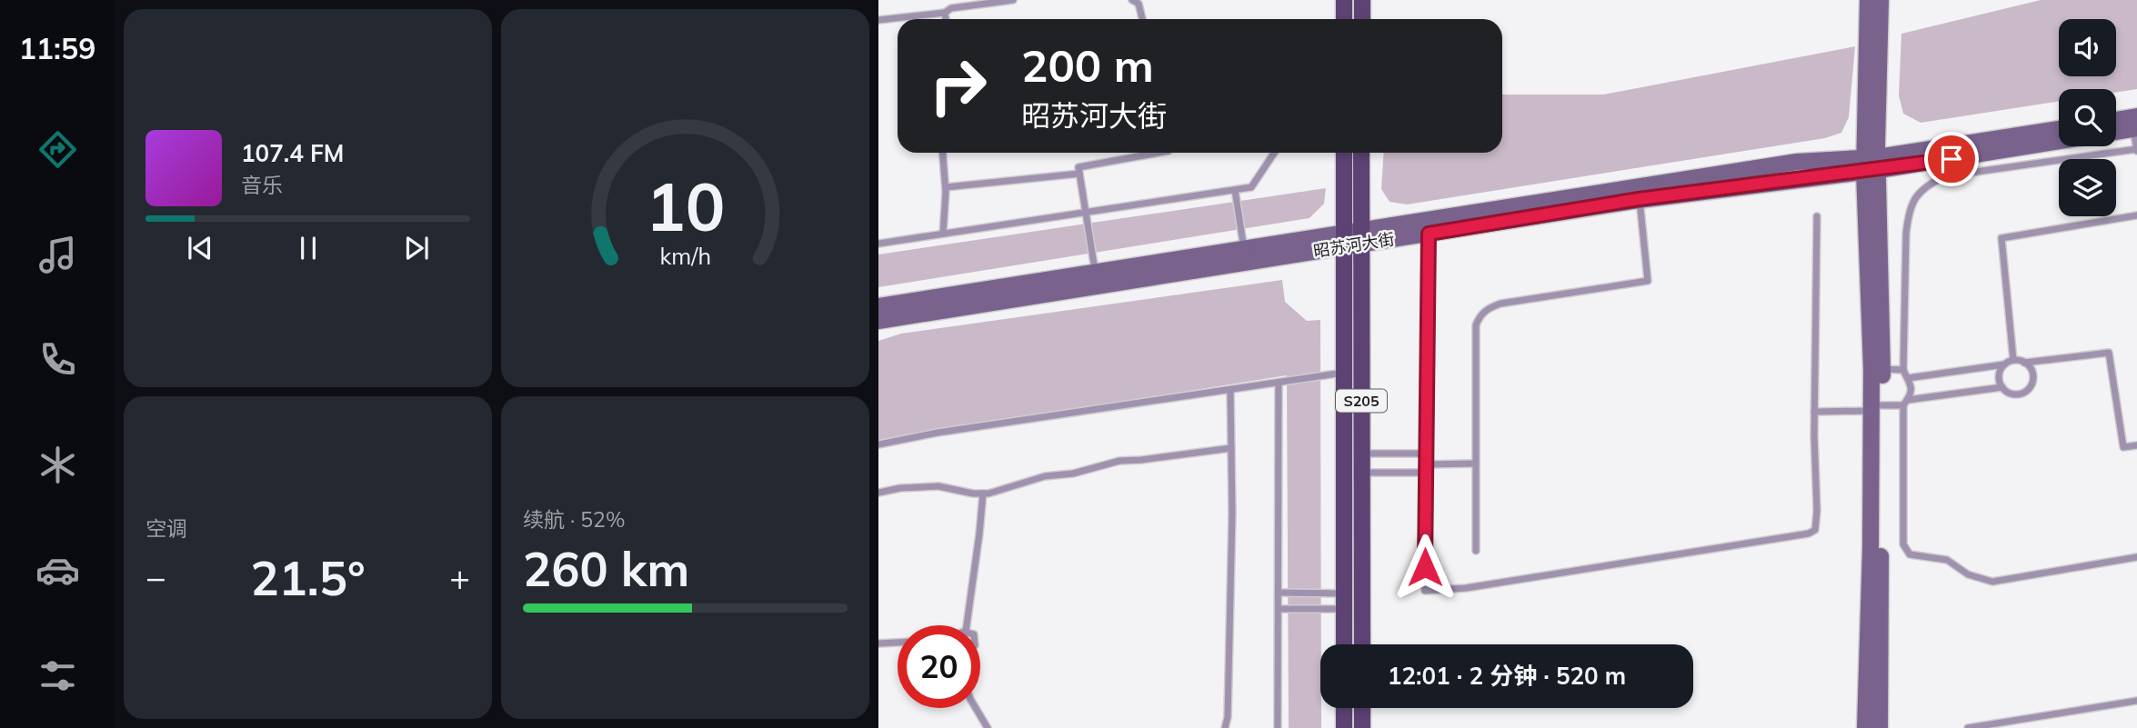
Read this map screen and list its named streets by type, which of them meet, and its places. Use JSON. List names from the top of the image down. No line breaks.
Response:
{"streets":{"main road":["S205"],"street":["昭苏河大街"]},"crossings":[["昭苏河大街","S205"]],"page":{"tabs":"11:59","turn":["200 m","昭苏河大街"],"song":["107.4 FM","音乐"],"tile":["空调",["续航 · 52%","260 km"]],"heat":["−","21.5°","+"],"limit":"20","trip":"12:01 · 2 分钟 · 520 m","gauge":["10","km/h"]}}
